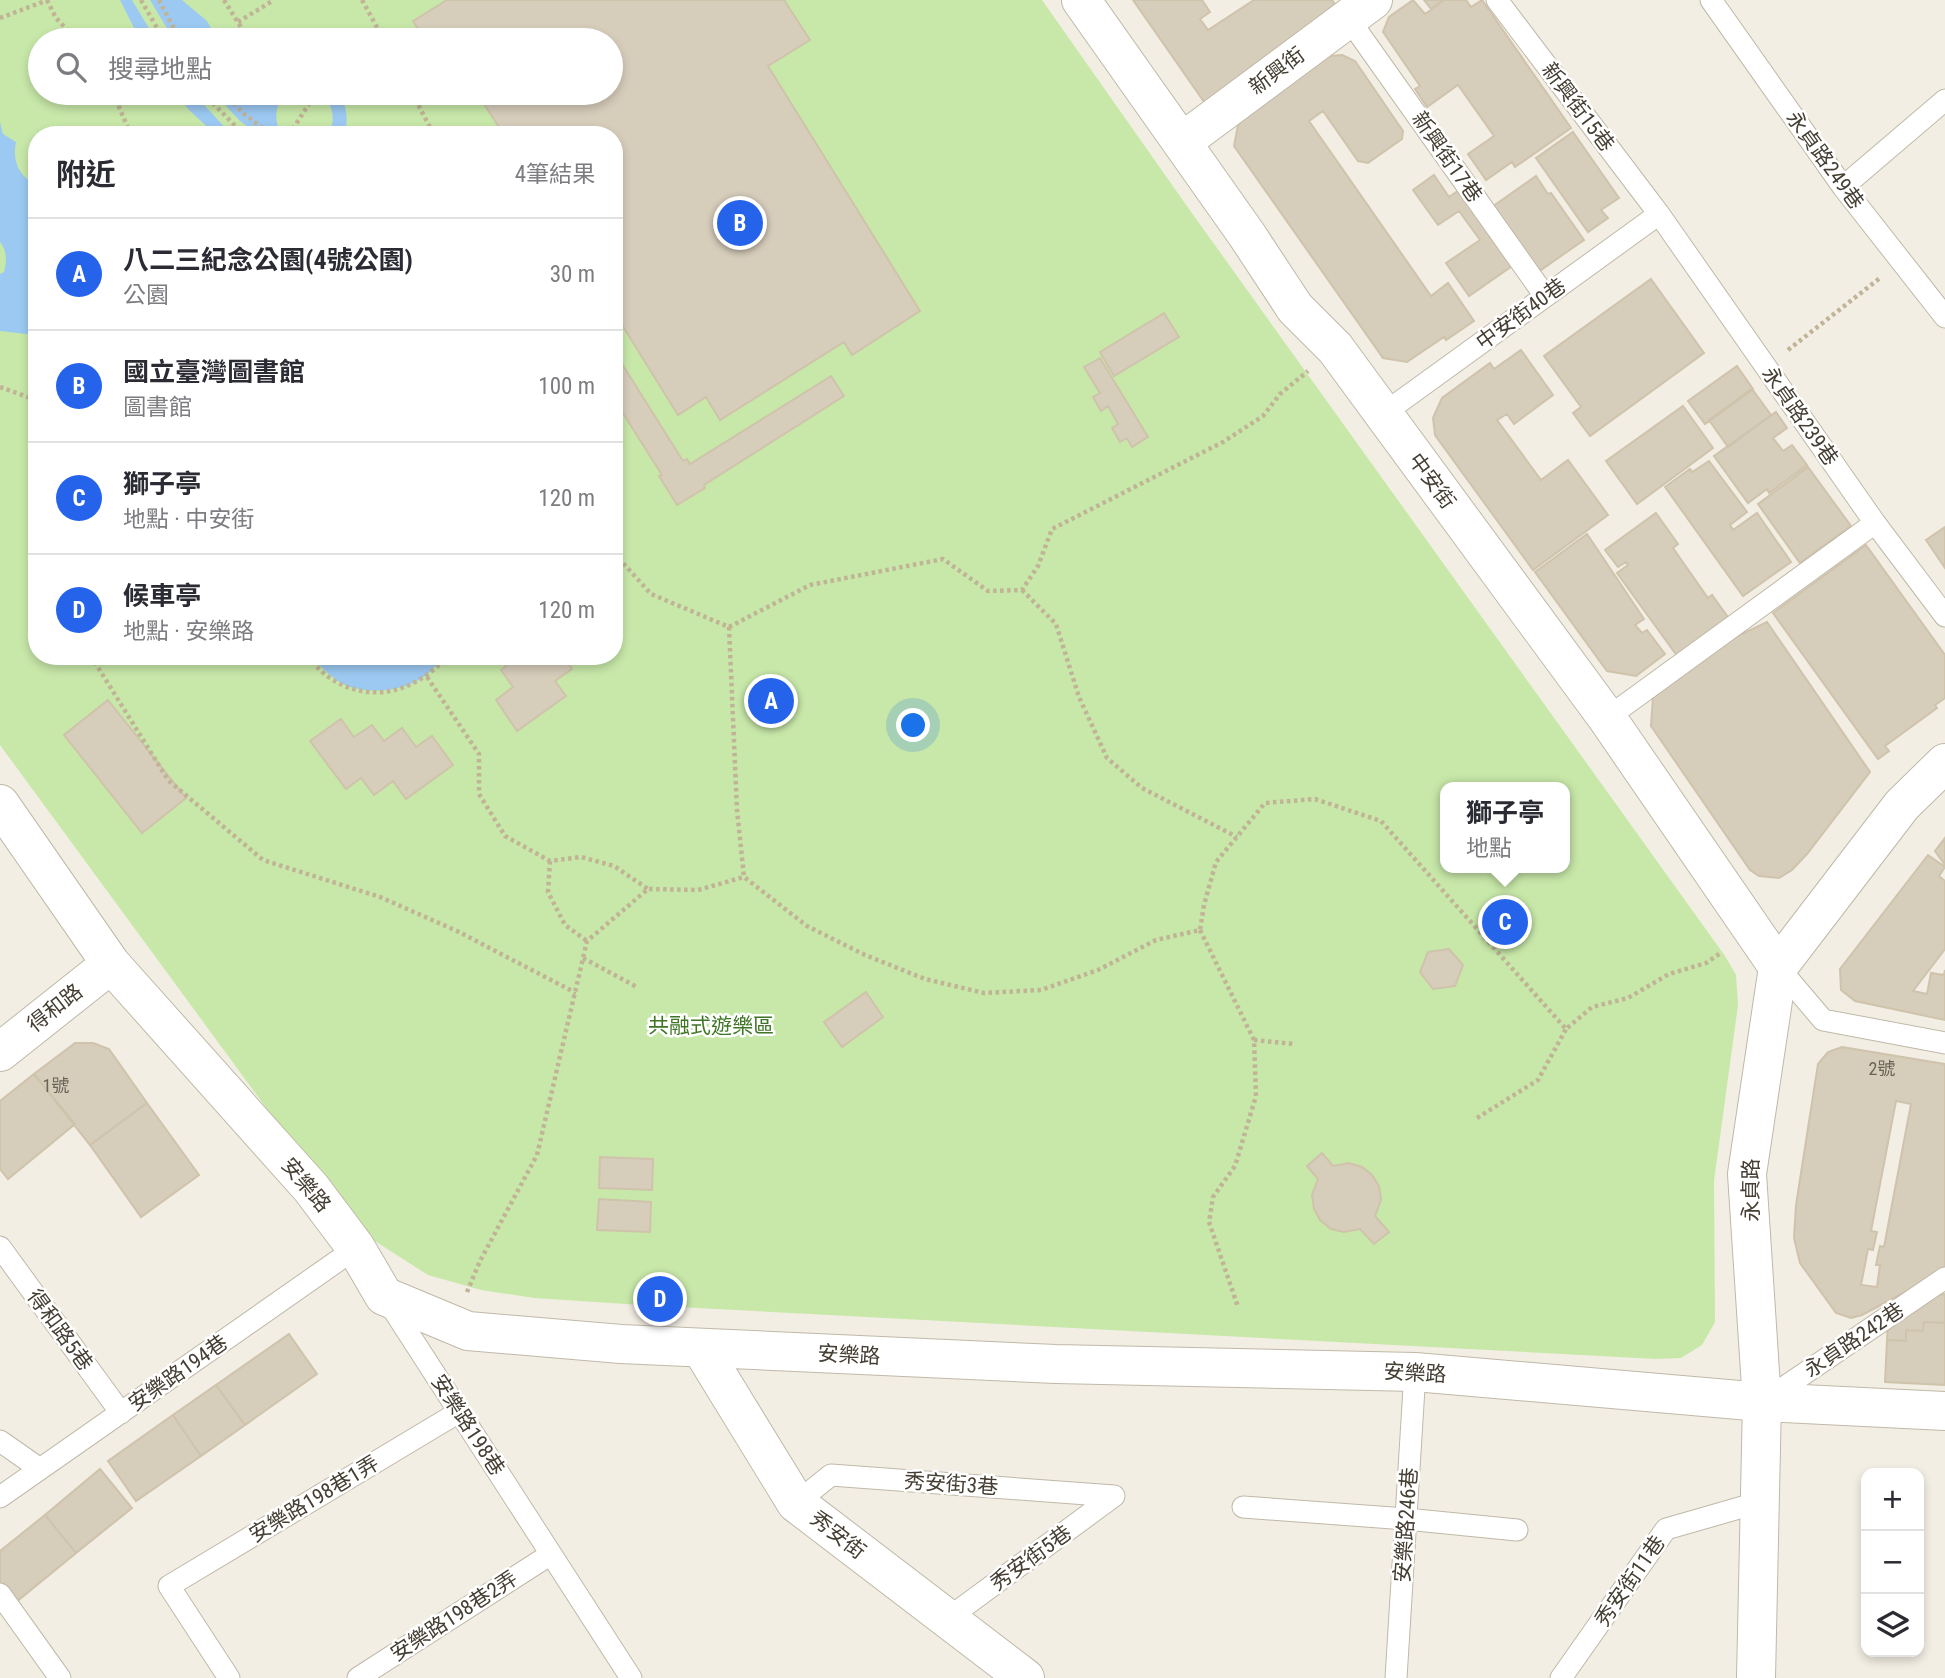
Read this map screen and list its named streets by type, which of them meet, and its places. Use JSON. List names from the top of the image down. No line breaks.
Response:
{"streets":{"street":["新興街","中安街","得和路","安樂路","永貞路","秀安街"],"lane":["新興街15巷","新興街17巷","永貞路249巷","中安街40巷","永貞路239巷","得和路5巷","永貞路242巷","安樂路194巷","安樂路198巷","秀安街3巷","安樂路198巷1弄","安樂路246巷","秀安街5巷","秀安街11巷","安樂路198巷2弄"]},"crossings":[["新興街","新興街17巷"],["新興街","中安街"],["新興街15巷","中安街40巷"],["新興街15巷","永貞路239巷"],["新興街17巷","中安街40巷"],["中安街40巷","永貞路239巷"],["中安街40巷","中安街"],["中安街","永貞路"],["得和路","安樂路"],["安樂路","永貞路"],["安樂路","永貞路242巷"],["安樂路","安樂路194巷"],["安樂路","安樂路198巷"],["安樂路","安樂路246巷"],["安樂路","秀安街"],["永貞路","永貞路242巷"],["永貞路","秀安街11巷"],["得和路5巷","安樂路194巷"],["安樂路198巷","安樂路198巷1弄"],["安樂路198巷","安樂路198巷2弄"],["秀安街3巷","秀安街"],["秀安街3巷","秀安街5巷"],["秀安街","秀安街5巷"]],"parks":["共融式遊樂區"],"house_numbers":["2號","1號"],"page":{"search":"搜尋地點","heading":["附近","4筆結果"],"pins":["B","A","C","D"],"list":[{"mark":"A","name":"八二三紀念公園(4號公園)","note":"公園","value":"30 m"},{"mark":"B","name":"國立臺灣圖書館","note":"圖書館","value":"100 m"},{"mark":"C","name":"獅子亭","note":"地點 · 中安街","value":"120 m"},{"mark":"D","name":"候車亭","note":"地點 · 安樂路","value":"120 m"}],"popup":["獅子亭","地點"],"map_buttons":["+","−"]}}
